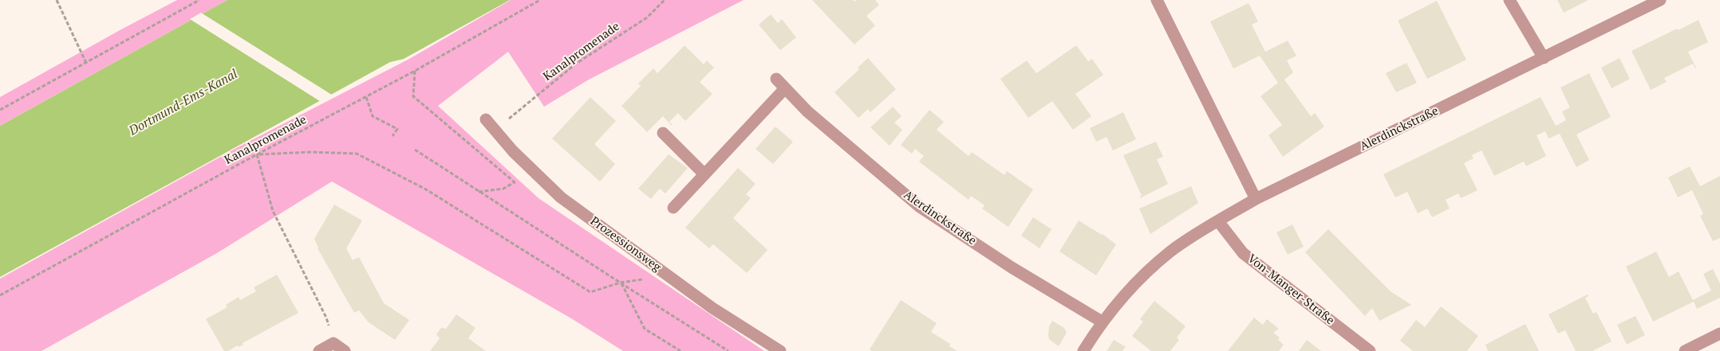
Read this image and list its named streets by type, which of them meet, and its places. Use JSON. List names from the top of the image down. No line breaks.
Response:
{"streets":{"street":["Alerdinckstraße","Prozessionsweg","Von-Manger-Straße"],"path":["Kanalpromenade"]},"crossings":[["Kanalpromenade","Prozessionsweg"],["Alerdinckstraße","Von-Manger-Straße"]],"water":["Dortmund-Ems-Kanal"]}
